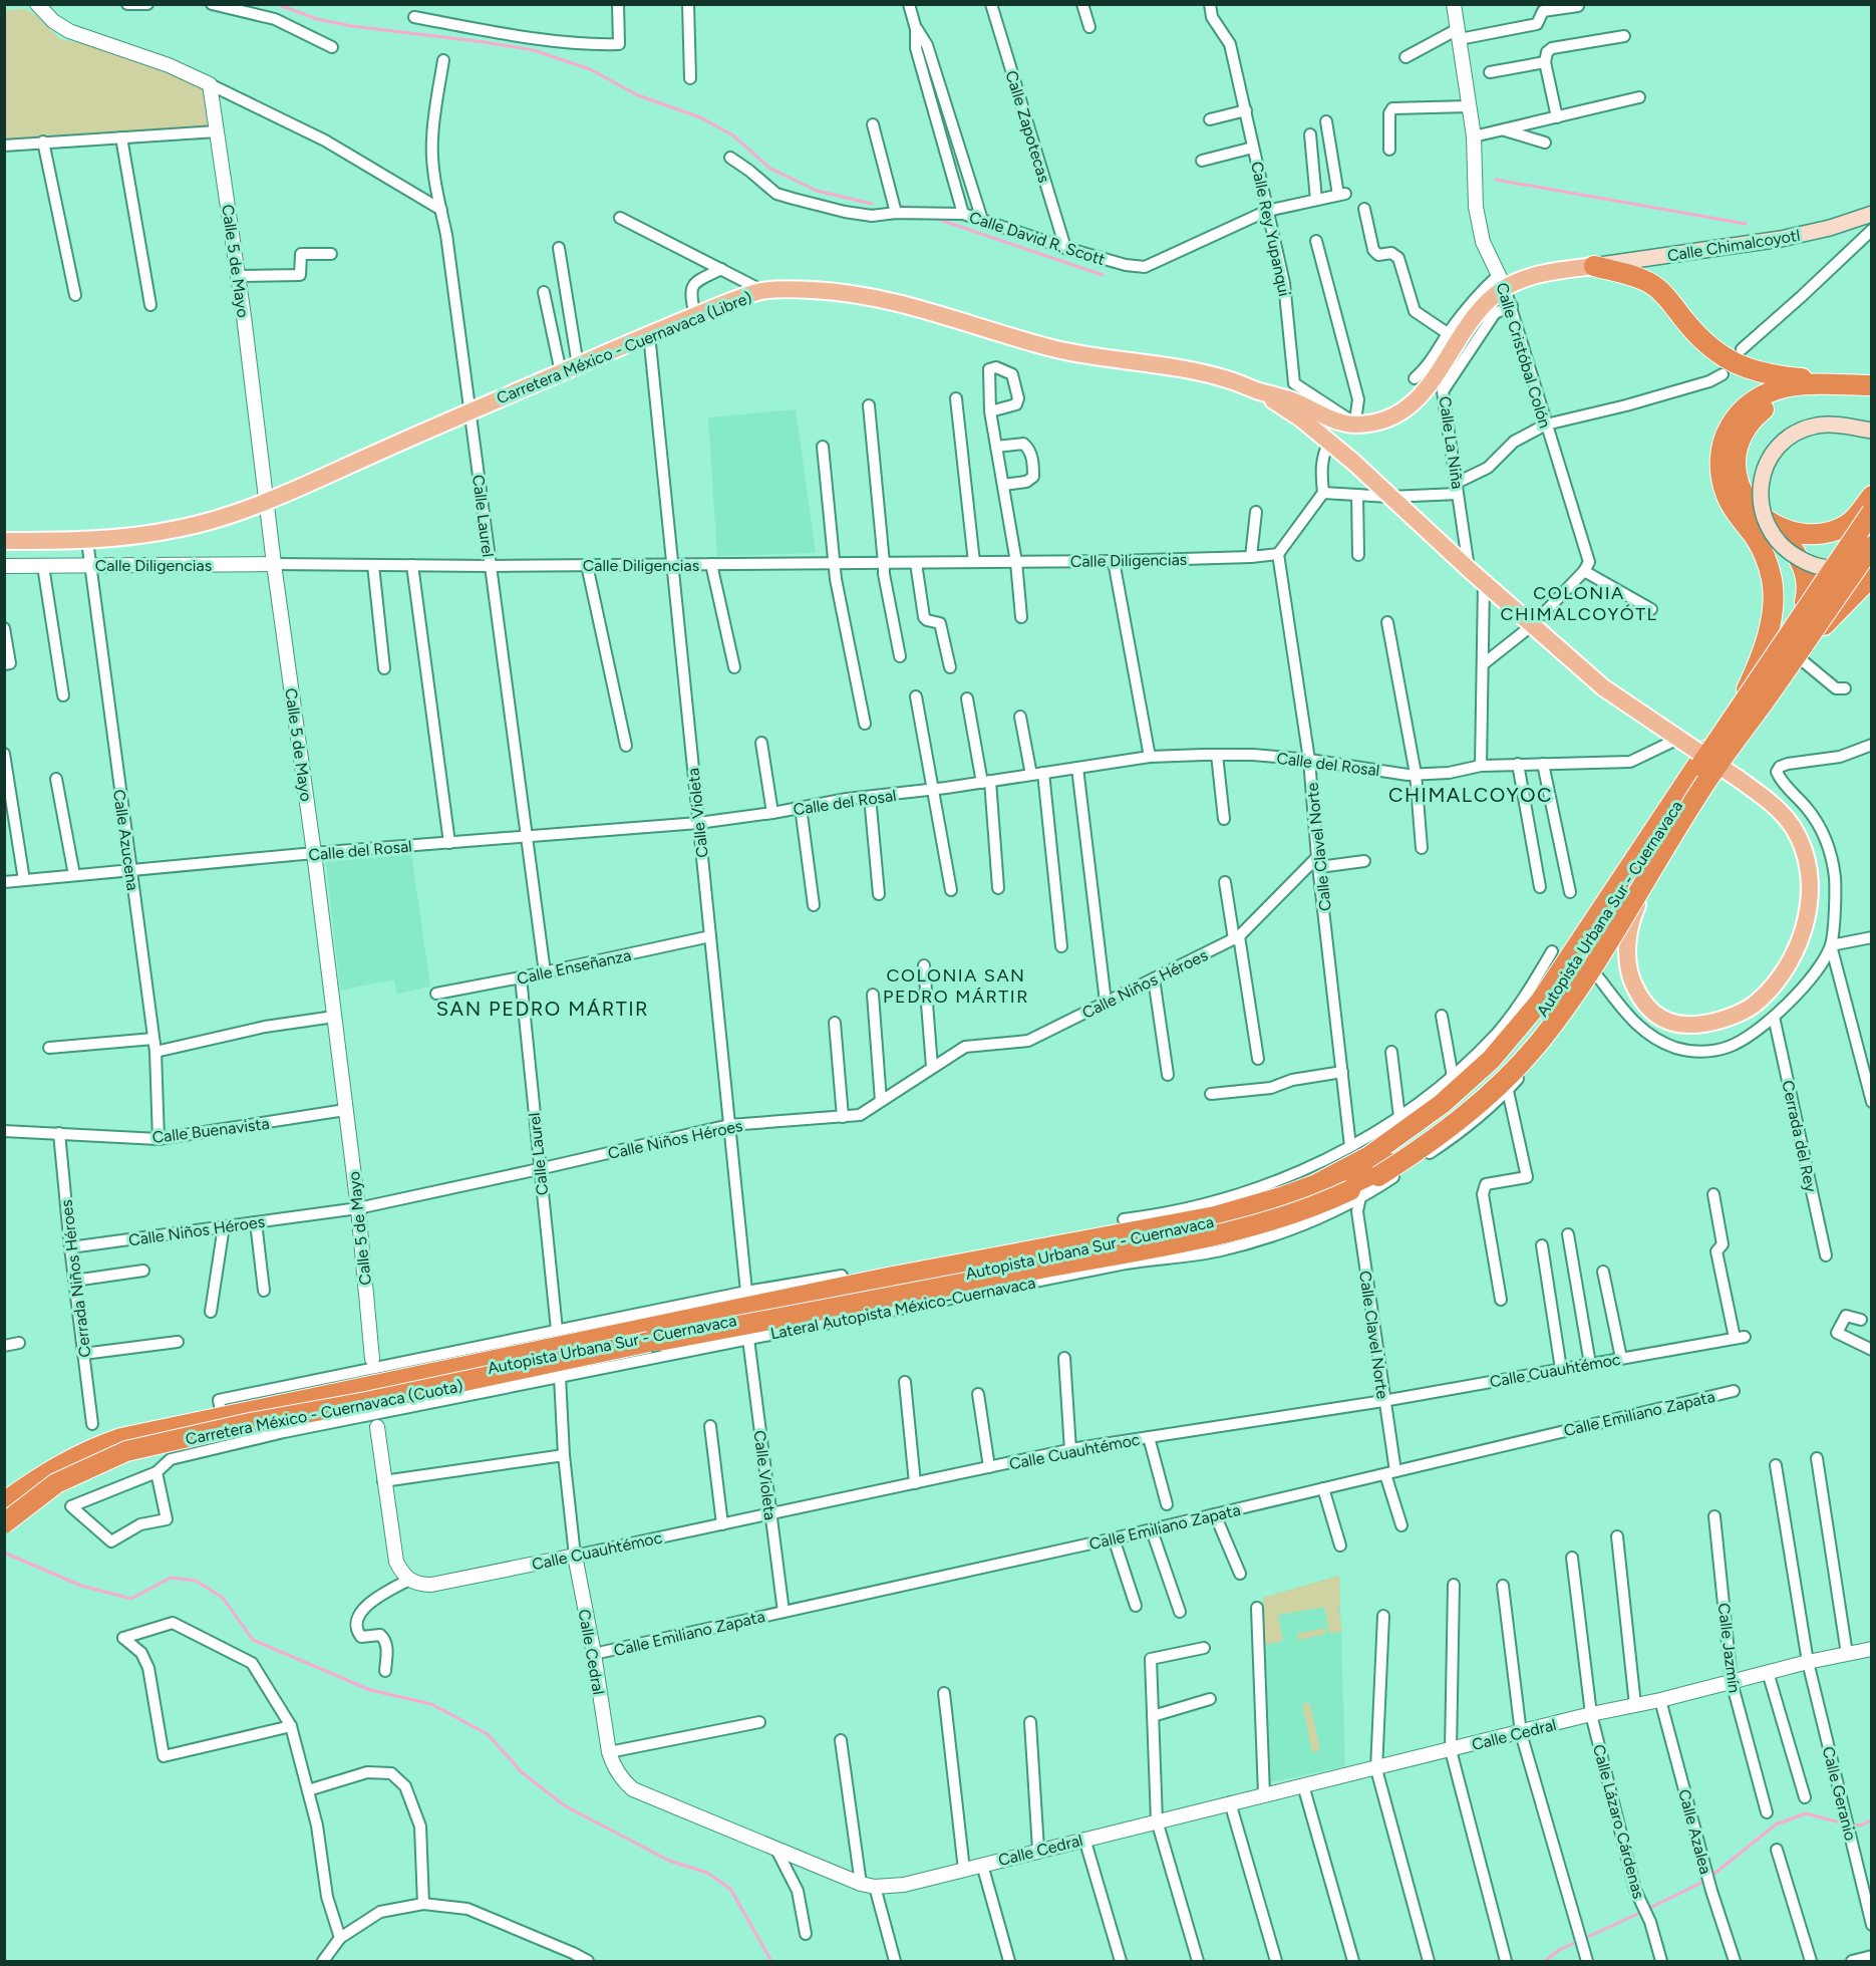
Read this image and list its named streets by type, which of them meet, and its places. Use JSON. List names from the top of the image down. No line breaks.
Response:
{"streets":{"highway":["Autopista Urbana Sur - Cuernavaca","Carretera México - Cuernavaca (Cuota)"],"main road":["Calle Chimalcoyotl","Carretera México - Cuernavaca (Libre)"],"street":["Calle Zapotecas","Calle Rey Yupanqui","Calle David R. Scott","Calle 5 de Mayo","Calle Cristóbal Colón","Calle La Niña","Calle Laurel","Calle Diligencias","Calle del Rosal","Calle Violeta","Calle Azucena","Calle Clavel Norte","Calle Enseñanza","Calle Niños Héroes","Calle Buenavista","Cerrada del Rey","Cerrada Niños Héroes","Lateral Autopista México-Cuernavaca","Calle Cuauhtémoc","Calle Emiliano Zapata","Calle Jazmín","Calle Cedral","Calle Geranio","Calle Lázaro Cárdenas","Calle Azalea"]},"crossings":[["Calle Zapotecas","Calle David R. Scott"],["Calle Rey Yupanqui","Calle David R. Scott"],["Calle Rey Yupanqui","Carretera México - Cuernavaca (Libre)"],["Calle 5 de Mayo","Carretera México - Cuernavaca (Libre)"],["Calle 5 de Mayo","Calle Diligencias"],["Calle 5 de Mayo","Calle del Rosal"],["Calle 5 de Mayo","Calle Niños Héroes"],["Calle 5 de Mayo","Calle Buenavista"],["Carretera México - Cuernavaca (Libre)","Calle La Niña"],["Carretera México - Cuernavaca (Libre)","Calle Laurel"],["Carretera México - Cuernavaca (Libre)","Calle del Rosal"],["Carretera México - Cuernavaca (Libre)","Calle Violeta"],["Carretera México - Cuernavaca (Libre)","Calle Azucena"],["Carretera México - Cuernavaca (Libre)","Lateral Autopista México-Cuernavaca"],["Carretera México - Cuernavaca (Libre)","Carretera México - Cuernavaca (Cuota)"],["Calle Cristóbal Colón","Calle La Niña"],["Calle Laurel","Calle Diligencias"],["Calle Laurel","Calle del Rosal"],["Calle Laurel","Calle Enseñanza"],["Calle Laurel","Calle Niños Héroes"],["Calle Diligencias","Calle Violeta"],["Calle Diligencias","Calle Azucena"],["Calle Diligencias","Calle Clavel Norte"],["Calle del Rosal","Calle Violeta"],["Calle del Rosal","Calle Azucena"],["Calle del Rosal","Calle Clavel Norte"],["Calle Violeta","Calle Enseñanza"],["Calle Violeta","Calle Niños Héroes"],["Calle Violeta","Lateral Autopista México-Cuernavaca"],["Calle Violeta","Calle Cuauhtémoc"],["Calle Violeta","Calle Emiliano Zapata"],["Calle Azucena","Calle Buenavista"],["Calle Clavel Norte","Calle Niños Héroes"],["Calle Clavel Norte","Lateral Autopista México-Cuernavaca"],["Calle Clavel Norte","Calle Cuauhtémoc"],["Calle Clavel Norte","Calle Emiliano Zapata"],["Autopista Urbana Sur - Cuernavaca","Carretera México - Cuernavaca (Cuota)"],["Calle Niños Héroes","Cerrada Niños Héroes"],["Calle Buenavista","Cerrada Niños Héroes"],["Lateral Autopista México-Cuernavaca","Carretera México - Cuernavaca (Cuota)"],["Lateral Autopista México-Cuernavaca","Calle Cedral"],["Calle Cuauhtémoc","Calle Cedral"],["Calle Emiliano Zapata","Calle Cedral"],["Calle Jazmín","Calle Cedral"],["Calle Cedral","Calle Geranio"],["Calle Cedral","Calle Lázaro Cárdenas"],["Calle Cedral","Calle Azalea"]],"districts":["COLONIA CHIMALCOYÓTL","CHIMALCOYOC","COLONIA SAN PEDRO MÁRTIR","SAN PEDRO MÁRTIR"]}
